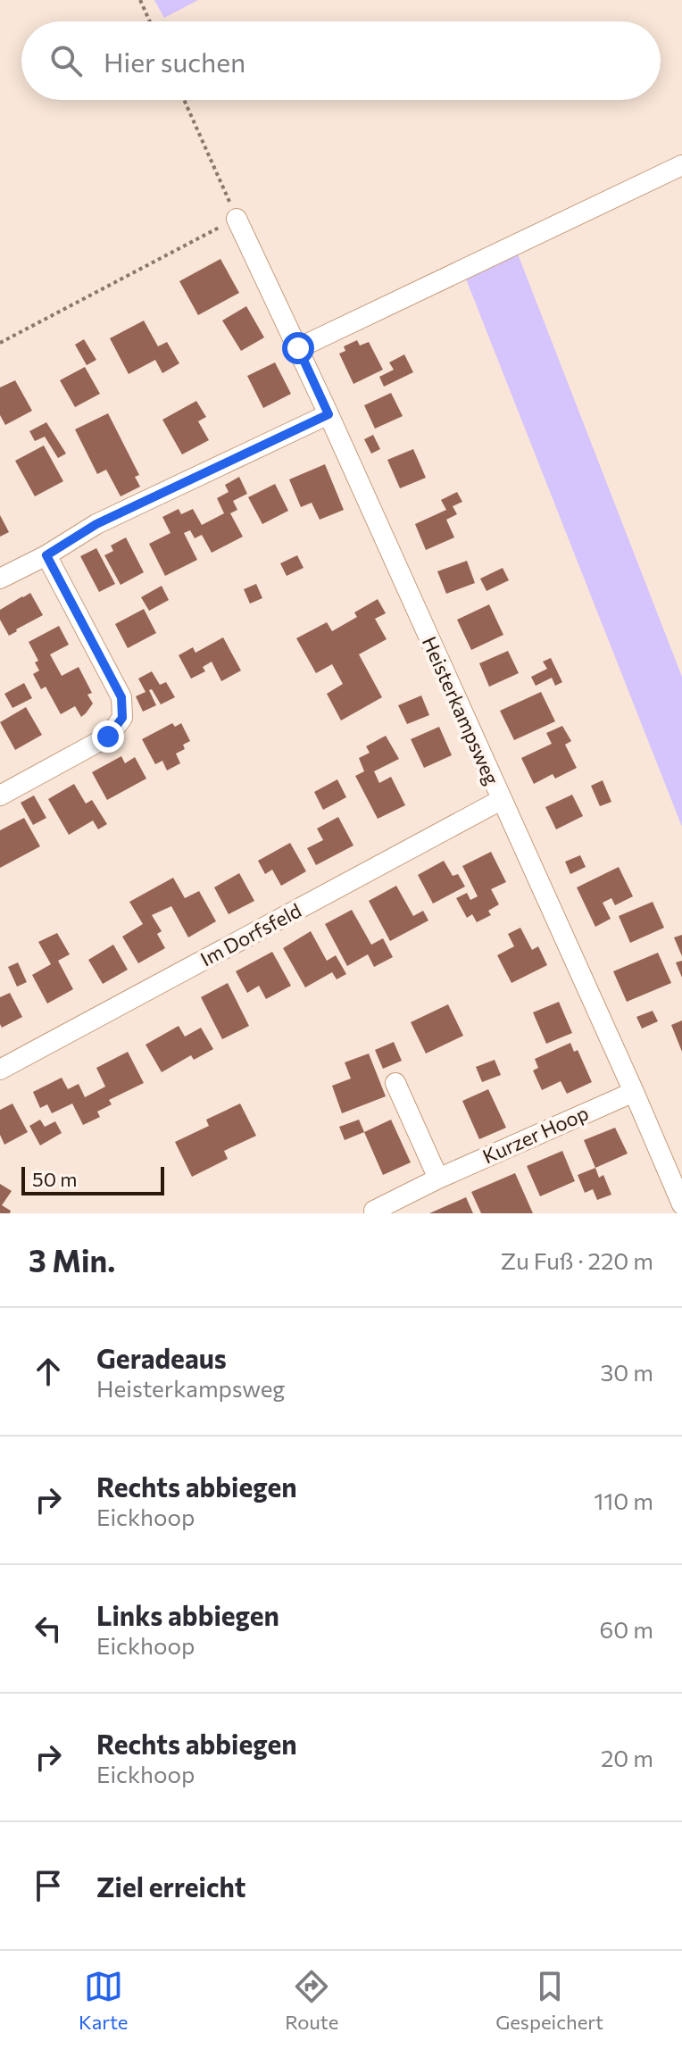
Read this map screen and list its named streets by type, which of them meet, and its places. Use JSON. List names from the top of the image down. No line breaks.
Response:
{"streets":{"street":["Heisterkampsweg","Im Dorfsfeld","Kurzer Hoop"]},"crossings":[["Heisterkampsweg","Im Dorfsfeld"],["Heisterkampsweg","Kurzer Hoop"]],"scale_bar":"50 m","page":{"search":"Hier suchen","scale":"50 m","heading":["3 Min.","Zu Fuß · 220 m"],"list":[["Geradeaus","Heisterkampsweg","30 m"],["Rechts abbiegen","Eickhoop","110 m"],["Links abbiegen","Eickhoop","60 m"],["Rechts abbiegen","Eickhoop","20 m"],"Ziel erreicht"],"nav":["Karte","Route","Gespeichert"]}}
